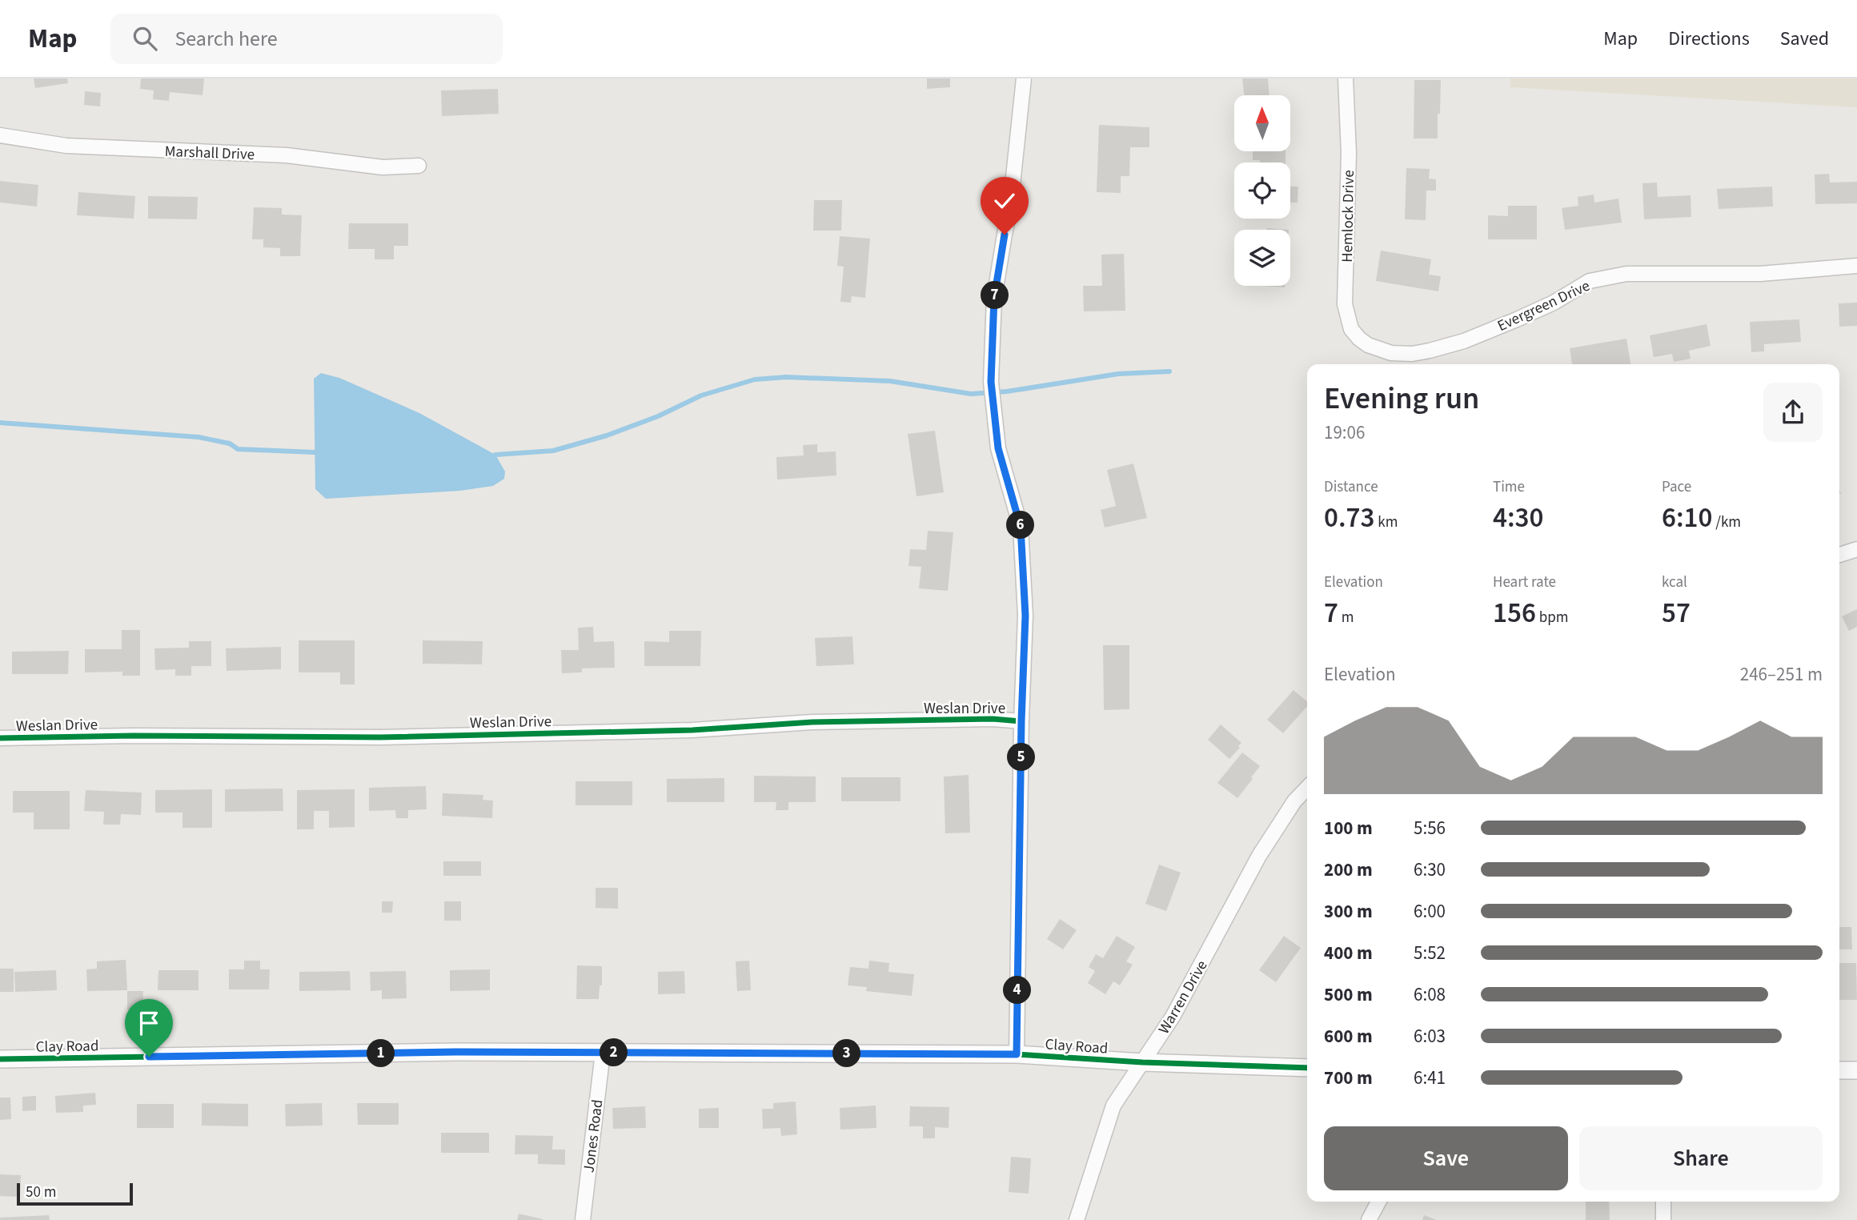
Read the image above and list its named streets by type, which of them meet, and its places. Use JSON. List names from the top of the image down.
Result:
{
  "streets": {
    "street": [
      "Marshall Drive",
      "Hemlock Drive",
      "Evergreen Drive",
      "Weslan Drive",
      "Warren Drive",
      "Clay Road",
      "Jones Road"
    ]
  },
  "crossings": [
    ["Hemlock Drive", "Evergreen Drive"],
    ["Warren Drive", "Clay Road"],
    ["Clay Road", "Jones Road"]
  ],
  "scale_bar": "50 m",
  "north": "top",
  "page": {
    "header": "Map",
    "search": "Search here",
    "nav": ["Map", "Directions", "Saved"],
    "pins": [
      "7",
      "6",
      "5",
      "4",
      "2",
      "1",
      "3"
    ],
    "heading": ["Evening run", "19:06"],
    "stats": [
      ["Distance", "0.73 km"],
      ["Time", "4:30"],
      ["Pace", "6:10 /km"],
      ["Elevation", "7 m"],
      ["Heart rate", "156 bpm"],
      ["kcal", "57"]
    ],
    "chart": ["Elevation", "246–251 m"],
    "list": [
      {
        "name": "100 m",
        "note": "5:56"
      },
      {
        "name": "200 m",
        "note": "6:30"
      },
      {
        "name": "300 m",
        "note": "6:00"
      },
      {
        "name": "400 m",
        "note": "5:52"
      },
      {
        "name": "500 m",
        "note": "6:08"
      },
      {
        "name": "600 m",
        "note": "6:03"
      },
      {
        "name": "700 m",
        "note": "6:41"
      }
    ],
    "buttons": ["Save", "Share"],
    "scale": "50 m"
  }
}
